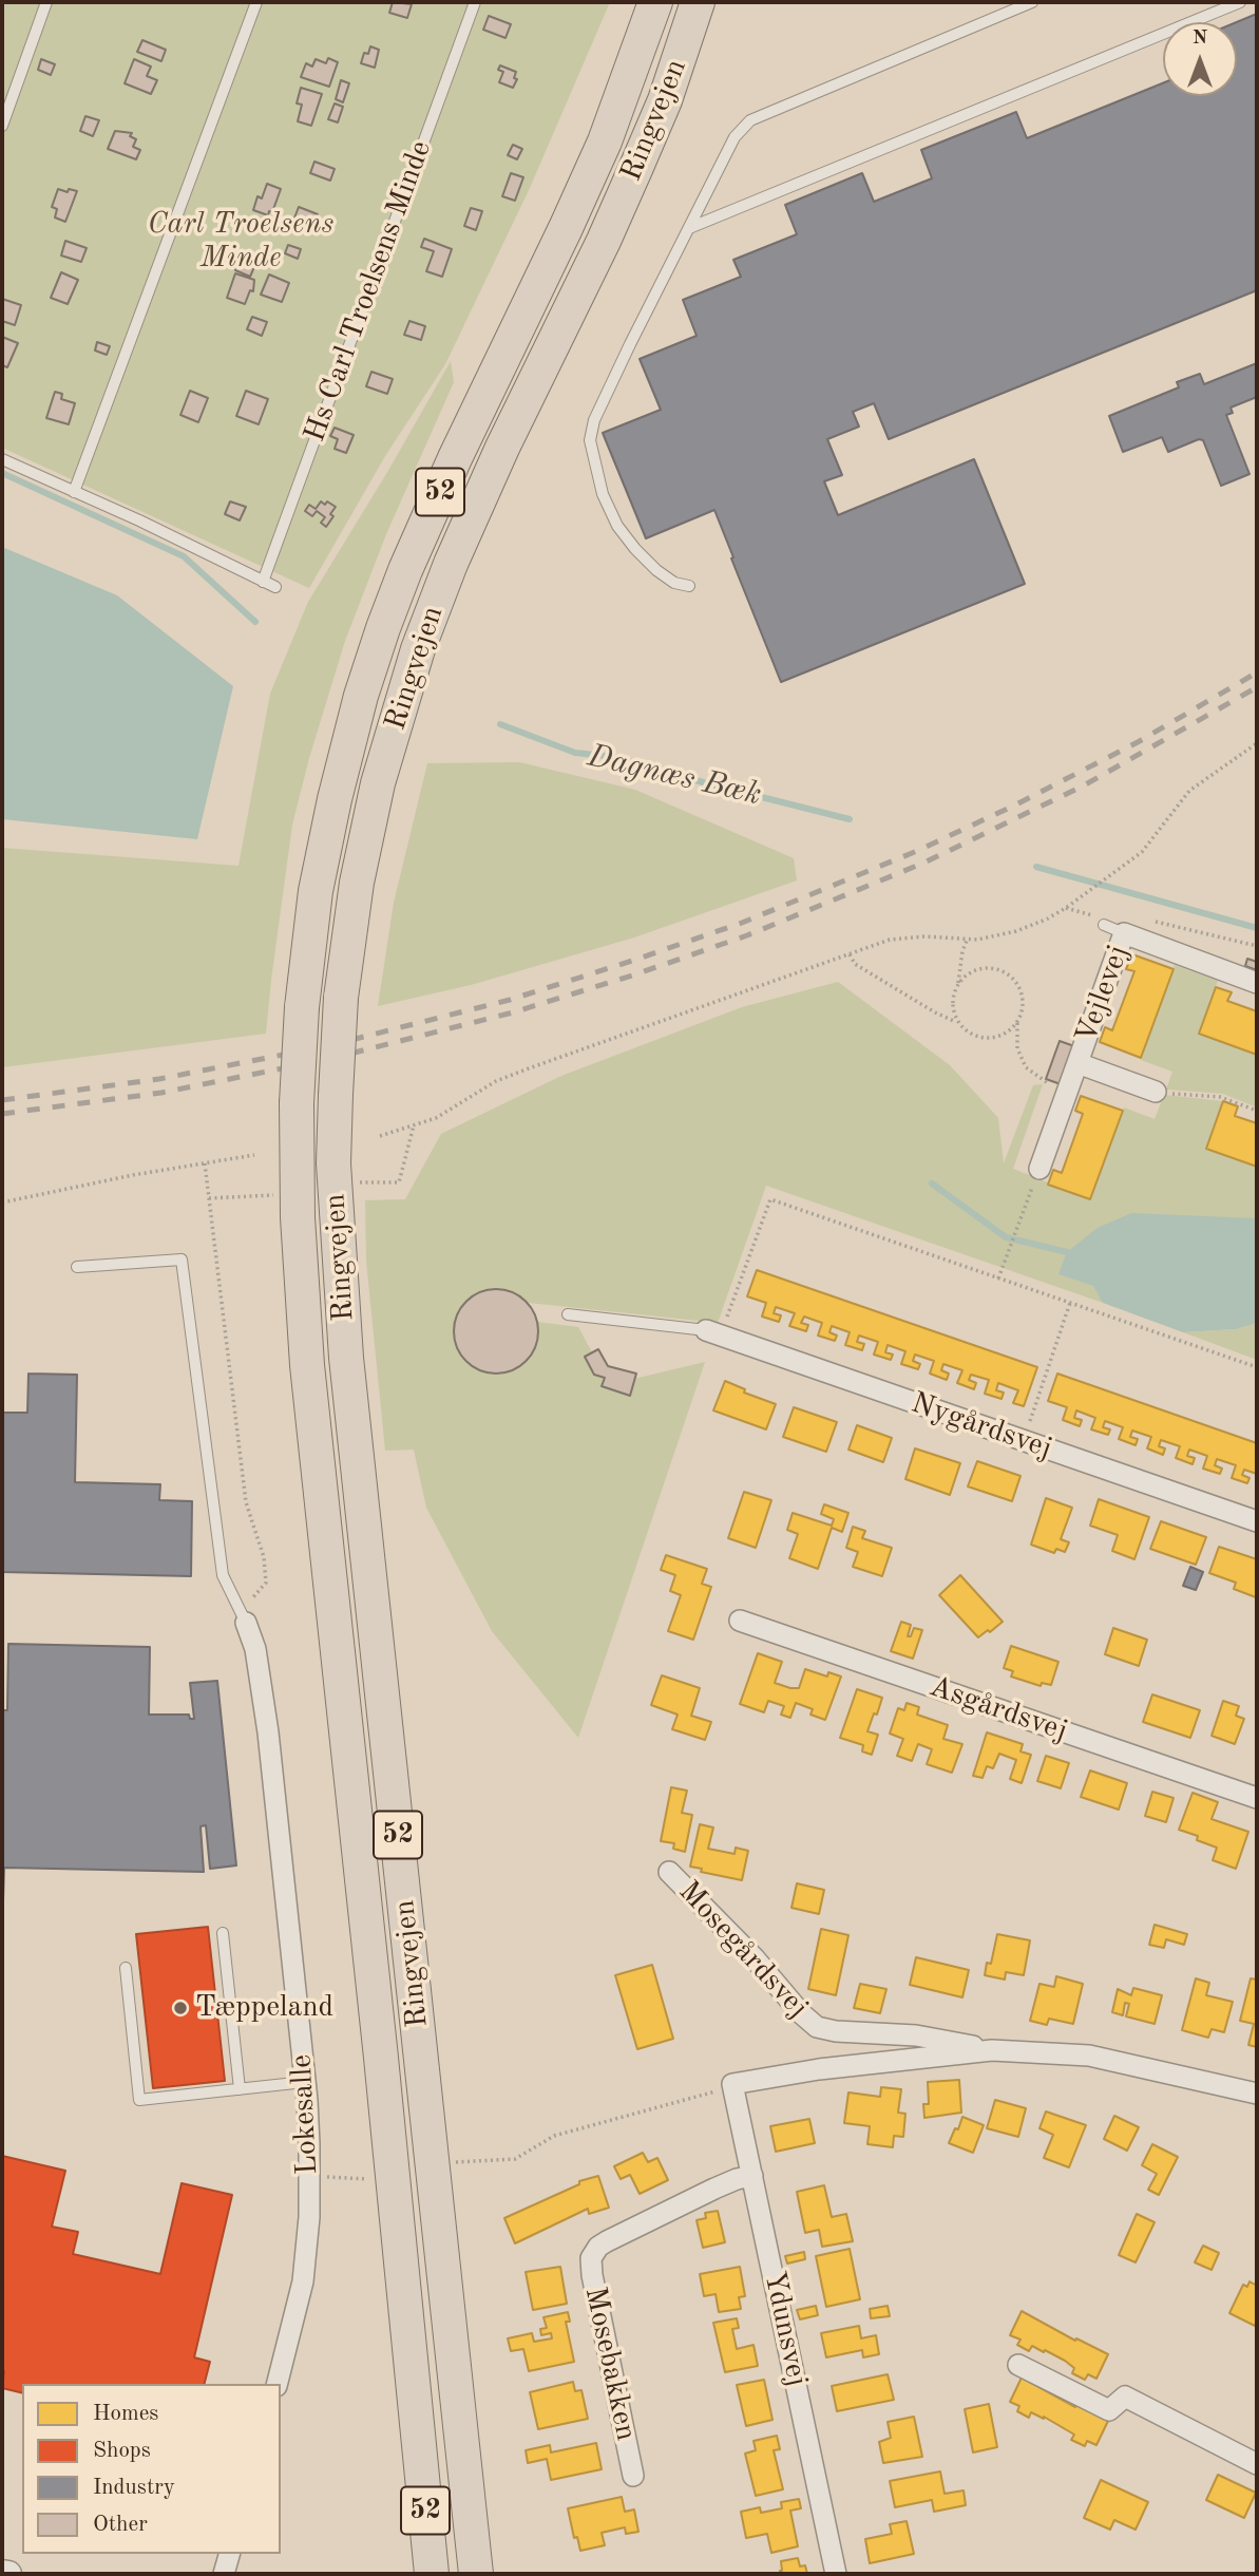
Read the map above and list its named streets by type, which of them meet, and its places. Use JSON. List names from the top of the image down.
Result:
{
  "streets": {
    "main road": ["Ringvejen", "52"],
    "street": [
      "Vejlevej",
      "Nygårdsvej",
      "Asgårdsvej",
      "Mosegårdsvej",
      "Lokesalle",
      "Ydunsvej",
      "Mosebakken"
    ],
    "lane": ["Hs Carl Troelsens Minde"]
  },
  "crossings": [
    ["Mosegårdsvej", "Ydunsvej"],
    ["Ydunsvej", "Mosebakken"]
  ],
  "water": ["Dagnæs Bæk"],
  "parks": ["Carl Troelsens Minde"],
  "places": ["Tæppeland"],
  "legend": [
    "Homes",
    "Shops",
    "Industry",
    "Other"
  ],
  "north": "top"
}
